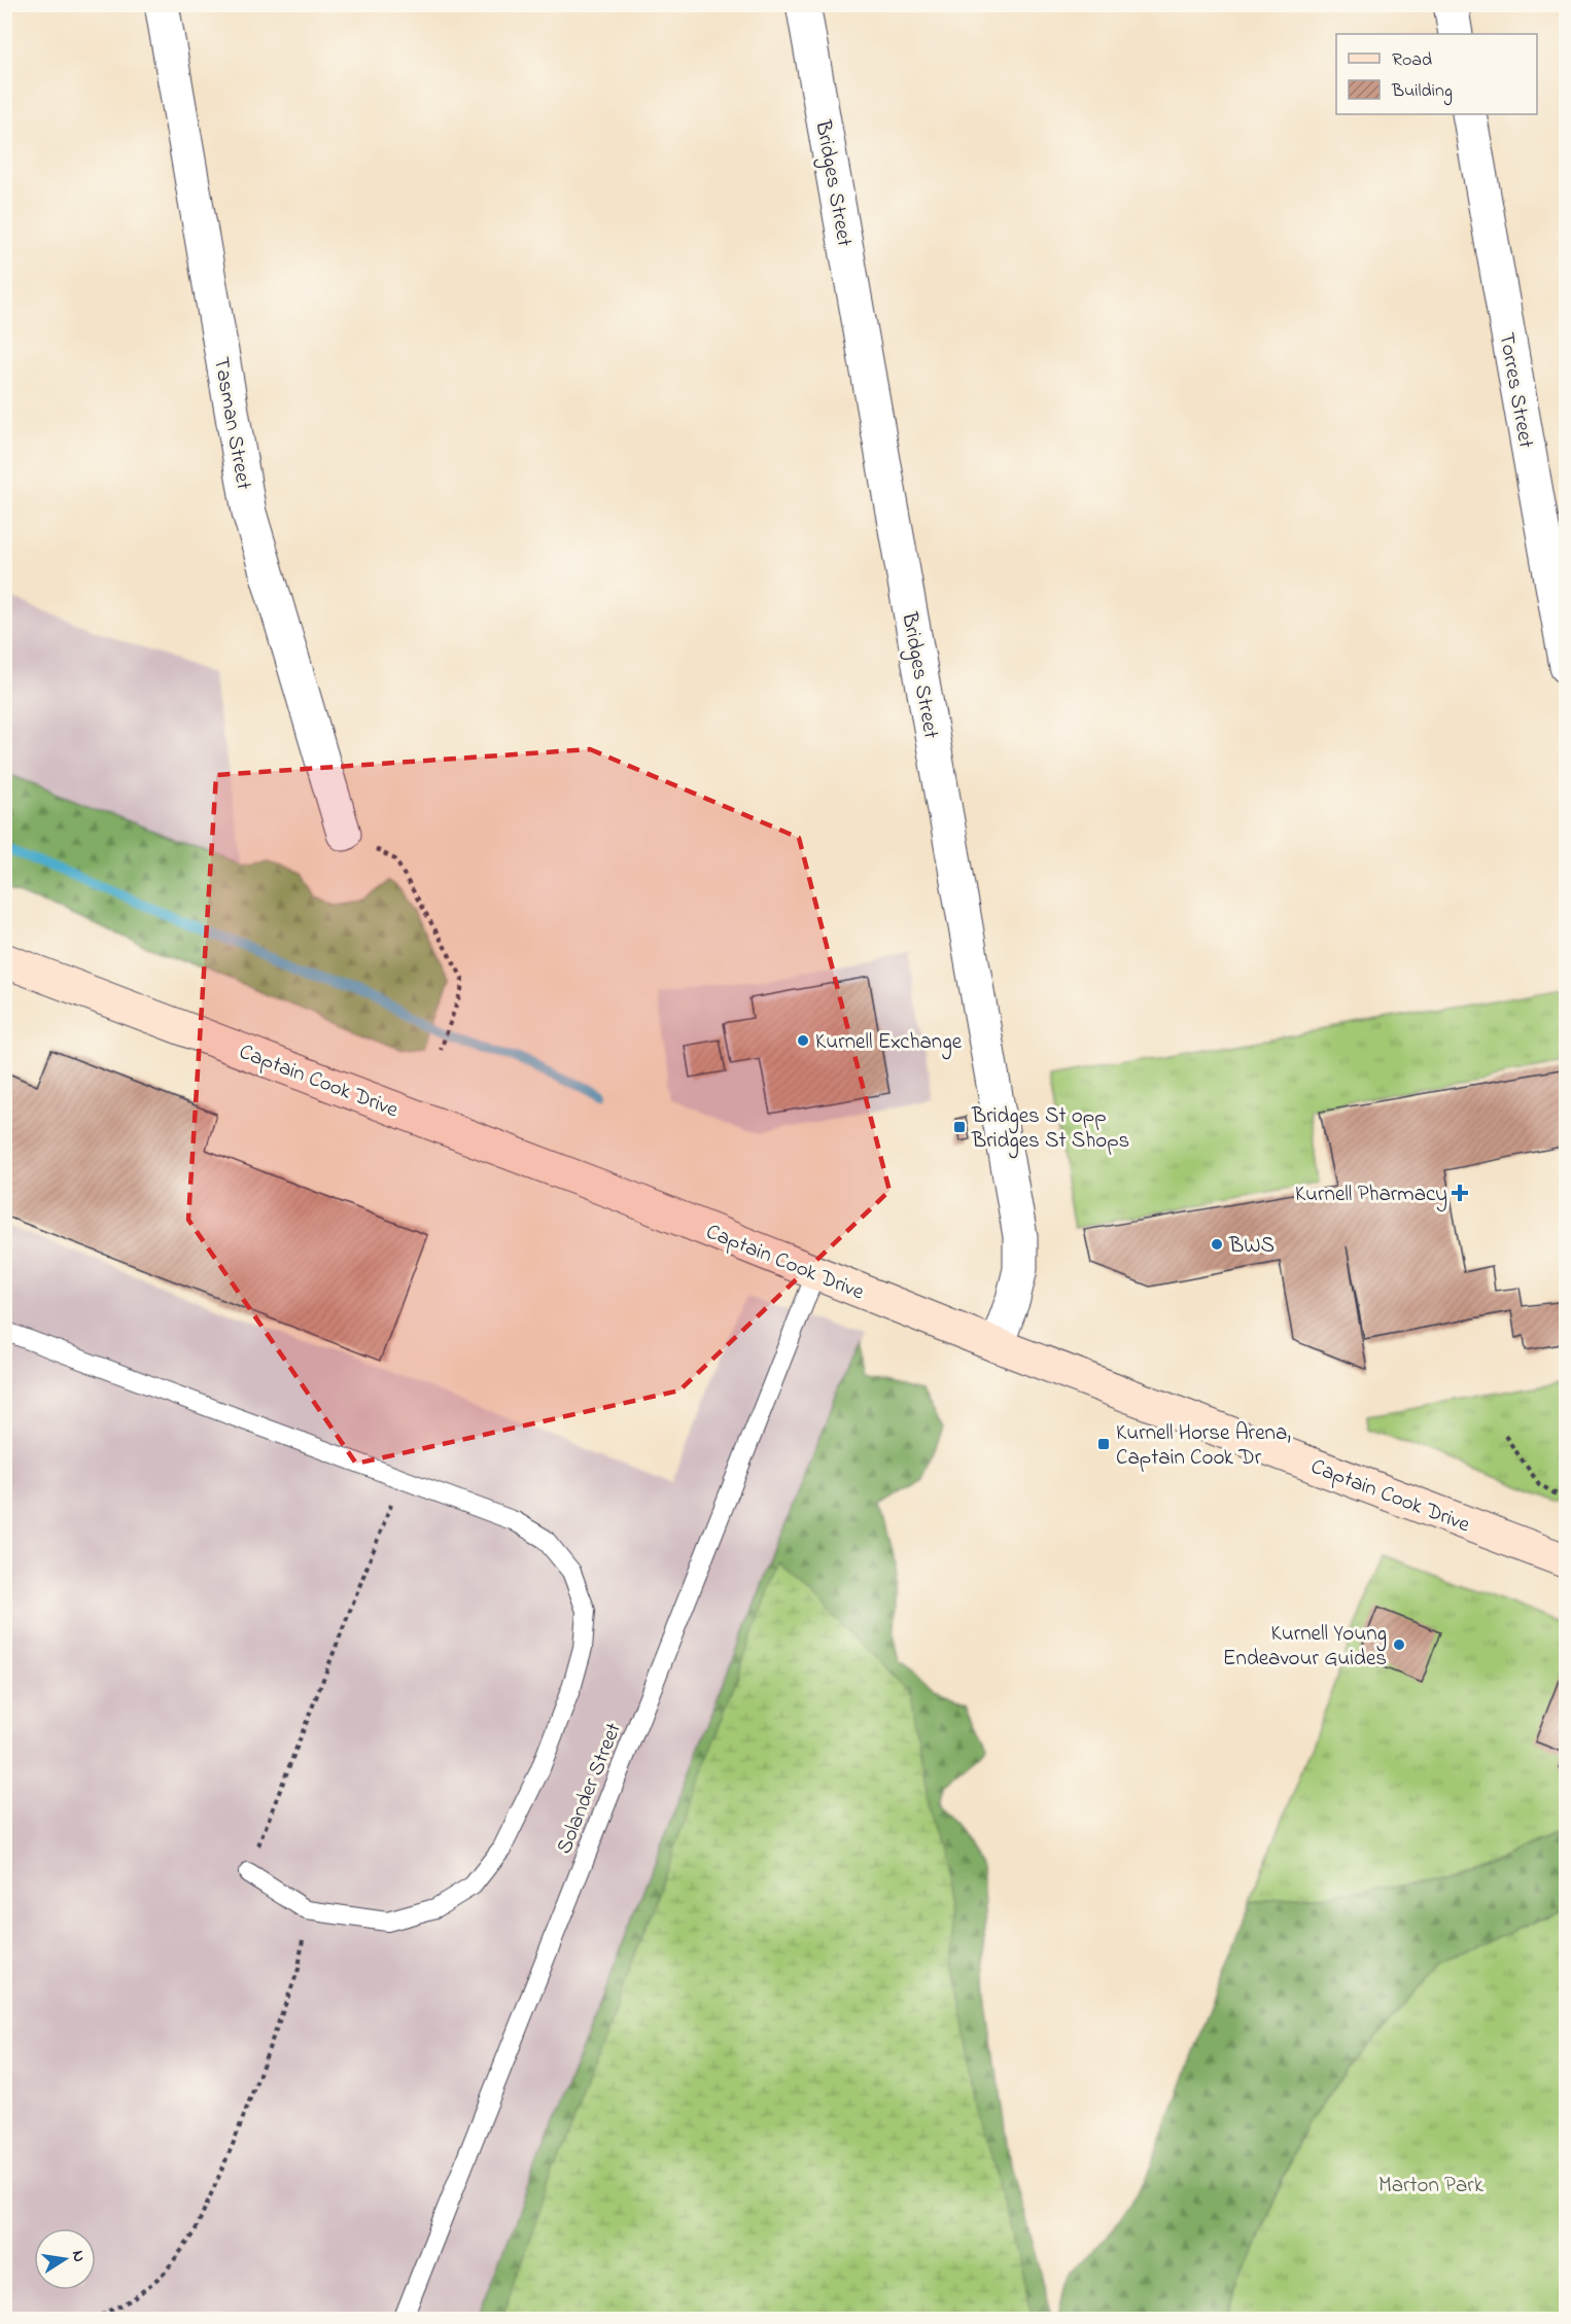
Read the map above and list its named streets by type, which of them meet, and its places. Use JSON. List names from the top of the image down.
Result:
{
  "streets": {
    "main road": ["Captain Cook Drive"],
    "street": ["Bridges Street", "Torres Street", "Tasman Street"],
    "lane": ["Solander Street"]
  },
  "crossings": [
    ["Bridges Street", "Captain Cook Drive"],
    ["Captain Cook Drive", "Solander Street"]
  ],
  "parks": ["Marton Park"],
  "places": {
    "other": ["Kurnell Exchange", "BWS", "Kurnell Young Endeavour Guides"],
    "transit": ["Bridges St opp Bridges St Shops", "Kurnell Horse Arena, Captain Cook Dr"],
    "health": ["Kurnell Pharmacy"]
  },
  "legend": ["Road", "Building"],
  "north": "right"
}
